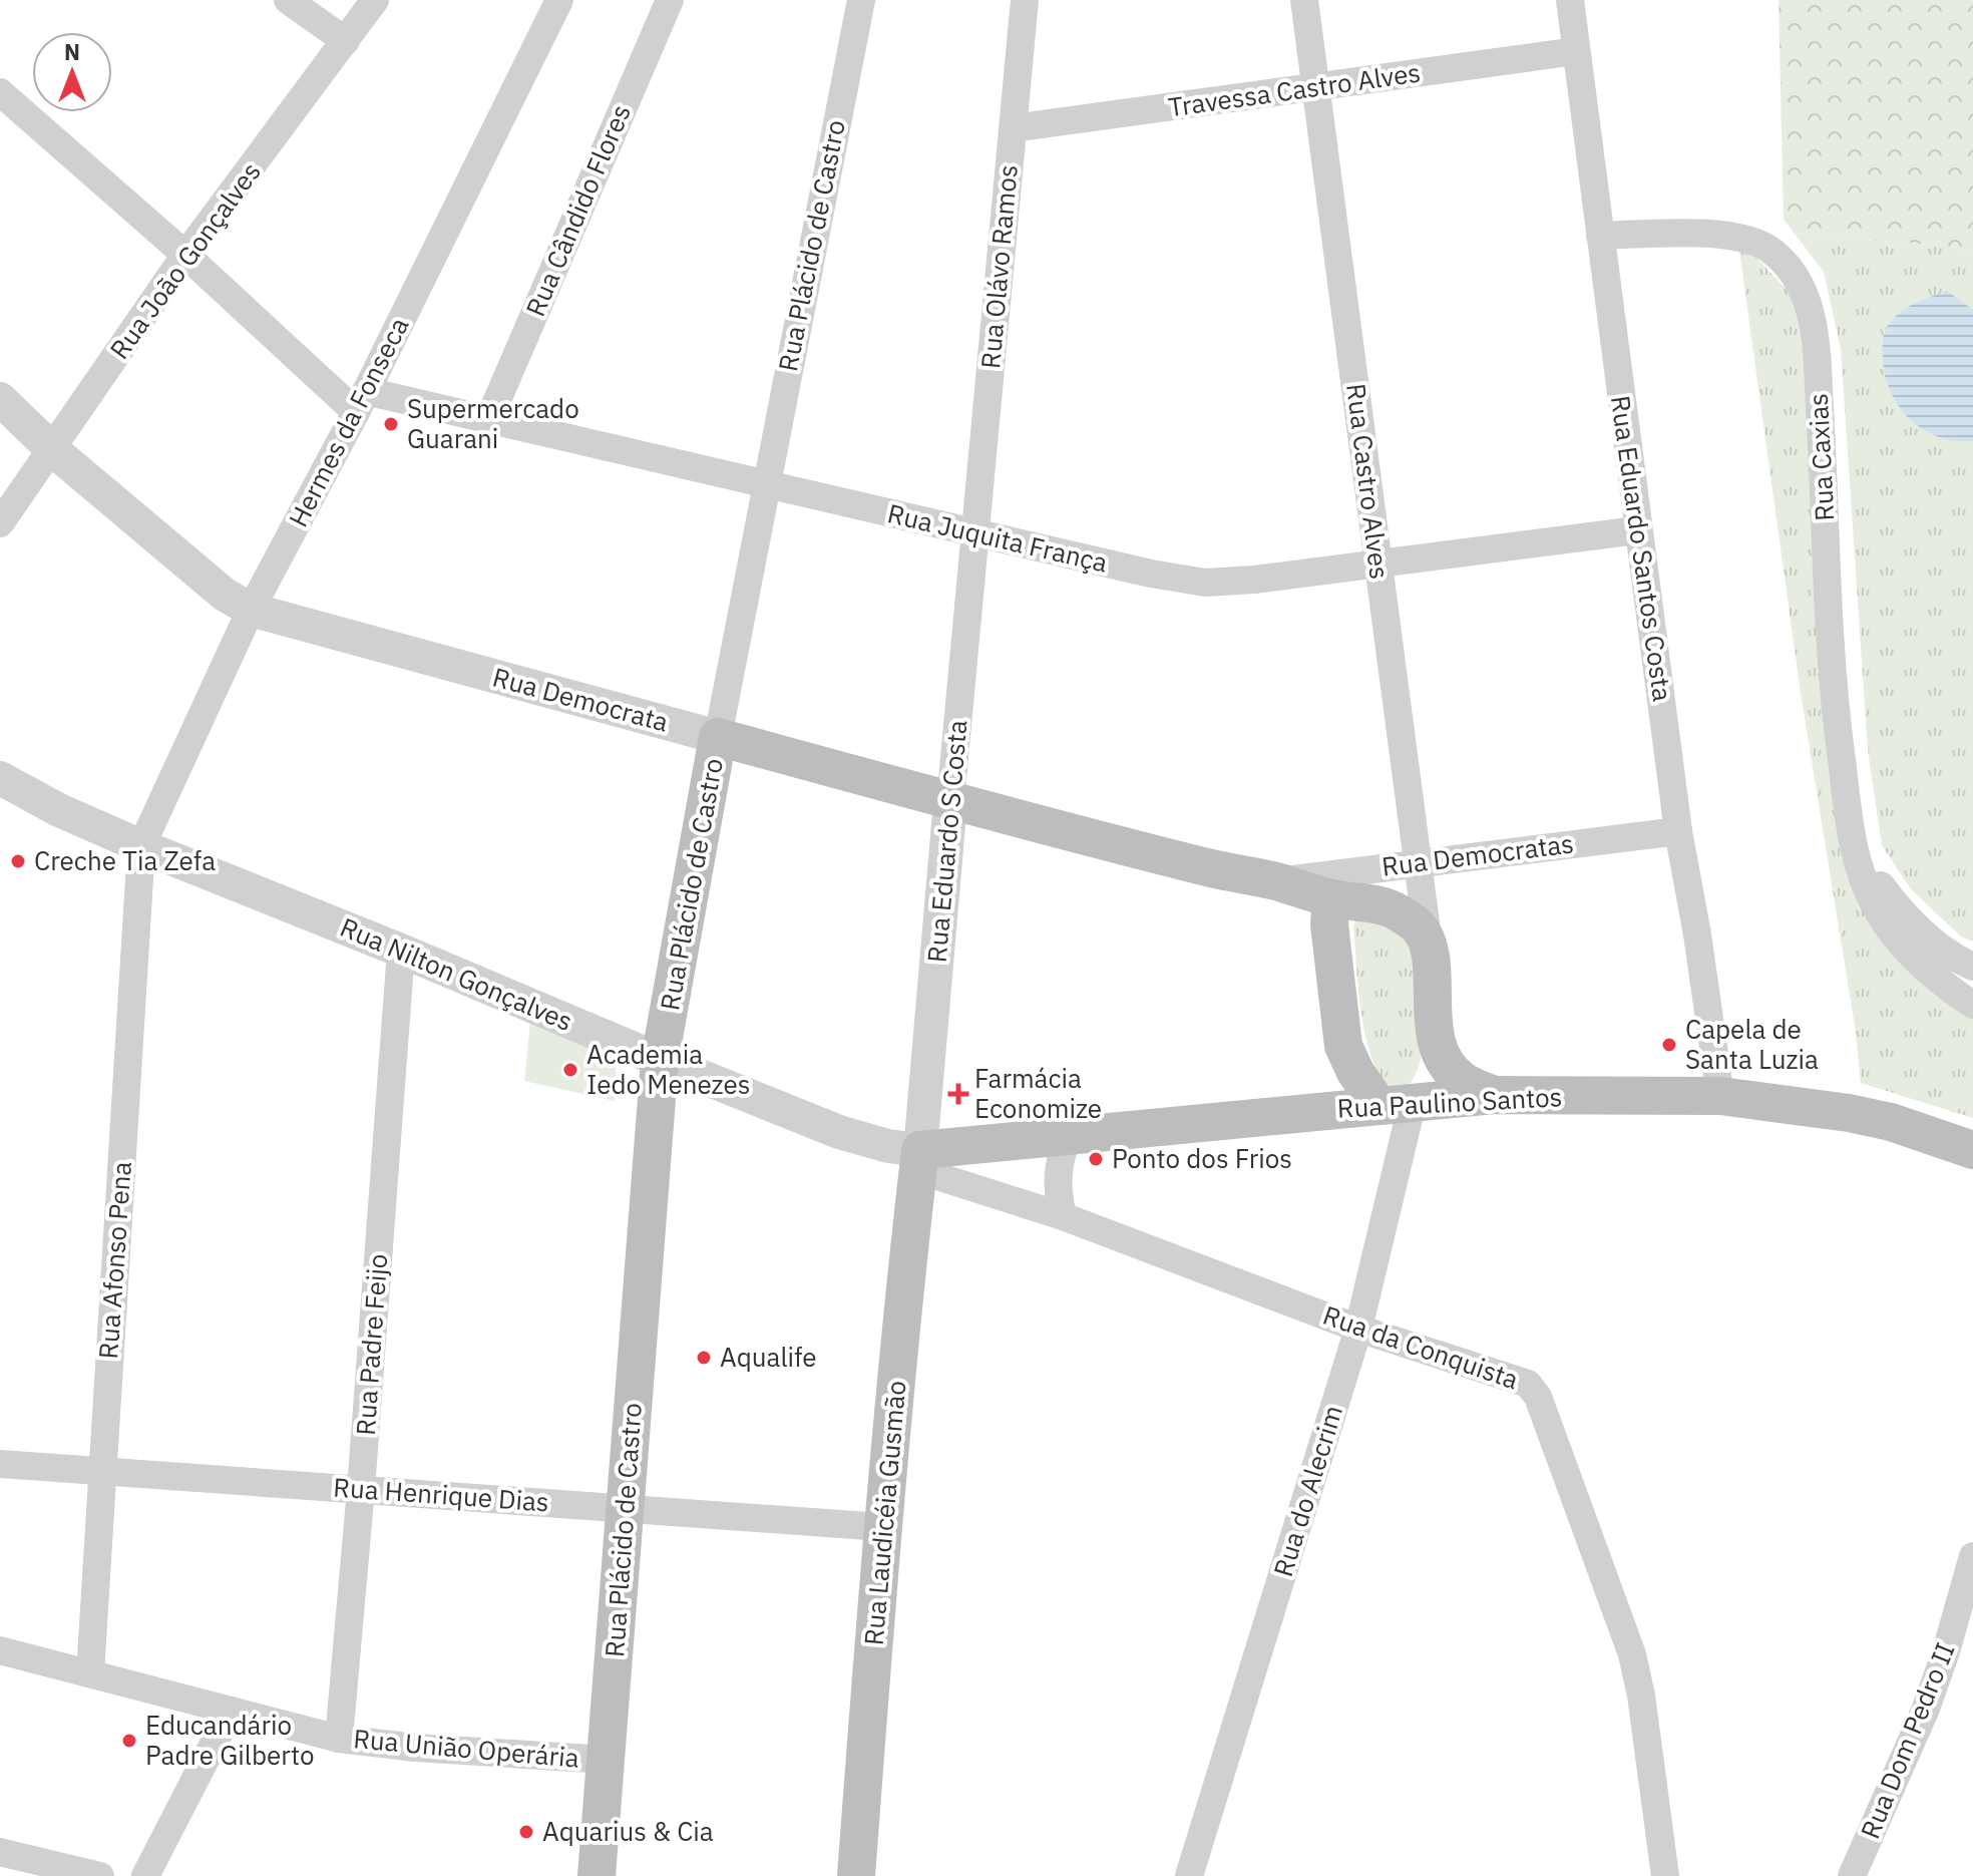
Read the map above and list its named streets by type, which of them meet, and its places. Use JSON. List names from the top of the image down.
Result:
{
  "streets": {
    "main road": [
      "Rua Plácido de Castro",
      "Rua Democrata",
      "Rua Paulino Santos",
      "Rua Laudicéia Gusmão"
    ],
    "street": [
      "Travessa Castro Alves",
      "Rua Cândido Flores",
      "Rua João Gonçalves",
      "Rua Olávo Ramos",
      "Hermes da Fonseca",
      "Rua Caxias",
      "Rua Castro Alves",
      "Rua Juquita França",
      "Rua Eduardo Santos Costa",
      "Rua Eduardo S Costa",
      "Rua Democratas",
      "Rua Nilton Gonçalves",
      "Rua Afonso Pena",
      "Rua Padre Feijo",
      "Rua da Conquista",
      "Rua do Alecrim",
      "Rua Henrique Dias",
      "Rua Dom Pedro II",
      "Rua União Operária"
    ]
  },
  "crossings": [
    ["Travessa Castro Alves", "Rua Olávo Ramos"],
    ["Travessa Castro Alves", "Rua Castro Alves"],
    ["Travessa Castro Alves", "Rua Eduardo Santos Costa"],
    ["Rua Cândido Flores", "Rua Juquita França"],
    ["Rua Plácido de Castro", "Rua Juquita França"],
    ["Rua Plácido de Castro", "Rua Democrata"],
    ["Rua Plácido de Castro", "Rua Nilton Gonçalves"],
    ["Rua Plácido de Castro", "Rua Henrique Dias"],
    ["Rua Plácido de Castro", "Rua União Operária"],
    ["Rua João Gonçalves", "Rua Juquita França"],
    ["Rua João Gonçalves", "Rua Democrata"],
    ["Rua Olávo Ramos", "Rua Juquita França"],
    ["Rua Olávo Ramos", "Rua Eduardo S Costa"],
    ["Hermes da Fonseca", "Rua Juquita França"],
    ["Hermes da Fonseca", "Rua Democrata"],
    ["Hermes da Fonseca", "Rua Nilton Gonçalves"],
    ["Hermes da Fonseca", "Rua Afonso Pena"],
    ["Rua Caxias", "Rua Eduardo Santos Costa"],
    ["Rua Castro Alves", "Rua Juquita França"],
    ["Rua Castro Alves", "Rua Democrata"],
    ["Rua Castro Alves", "Rua Democratas"],
    ["Rua Juquita França", "Rua Eduardo Santos Costa"],
    ["Rua Juquita França", "Rua Eduardo S Costa"],
    ["Rua Eduardo Santos Costa", "Rua Democratas"],
    ["Rua Eduardo Santos Costa", "Rua Paulino Santos"],
    ["Rua Democrata", "Rua Eduardo S Costa"],
    ["Rua Democrata", "Rua Democratas"],
    ["Rua Eduardo S Costa", "Rua Nilton Gonçalves"],
    ["Rua Eduardo S Costa", "Rua Paulino Santos"],
    ["Rua Eduardo S Costa", "Rua da Conquista"],
    ["Rua Eduardo S Costa", "Rua Laudicéia Gusmão"],
    ["Rua Nilton Gonçalves", "Rua Paulino Santos"],
    ["Rua Nilton Gonçalves", "Rua Afonso Pena"],
    ["Rua Nilton Gonçalves", "Rua Padre Feijo"],
    ["Rua Nilton Gonçalves", "Rua da Conquista"],
    ["Rua Nilton Gonçalves", "Rua Laudicéia Gusmão"],
    ["Rua Paulino Santos", "Rua da Conquista"],
    ["Rua Paulino Santos", "Rua do Alecrim"],
    ["Rua Paulino Santos", "Rua Laudicéia Gusmão"],
    ["Rua Afonso Pena", "Rua Henrique Dias"],
    ["Rua Afonso Pena", "Rua União Operária"],
    ["Rua Padre Feijo", "Rua Henrique Dias"],
    ["Rua Padre Feijo", "Rua União Operária"],
    ["Rua da Conquista", "Rua do Alecrim"],
    ["Rua da Conquista", "Rua Laudicéia Gusmão"],
    ["Rua Henrique Dias", "Rua Laudicéia Gusmão"]
  ],
  "places": {
    "other": [
      "Supermercado Guarani",
      "Creche Tia Zefa",
      "Capela de Santa Luzia",
      "Academia Iedo Menezes",
      "Ponto dos Frios",
      "Aqualife",
      "Educandário Padre Gilberto",
      "Aquarius & Cia"
    ],
    "health": ["Farmácia Economize"]
  },
  "north": "top"
}
